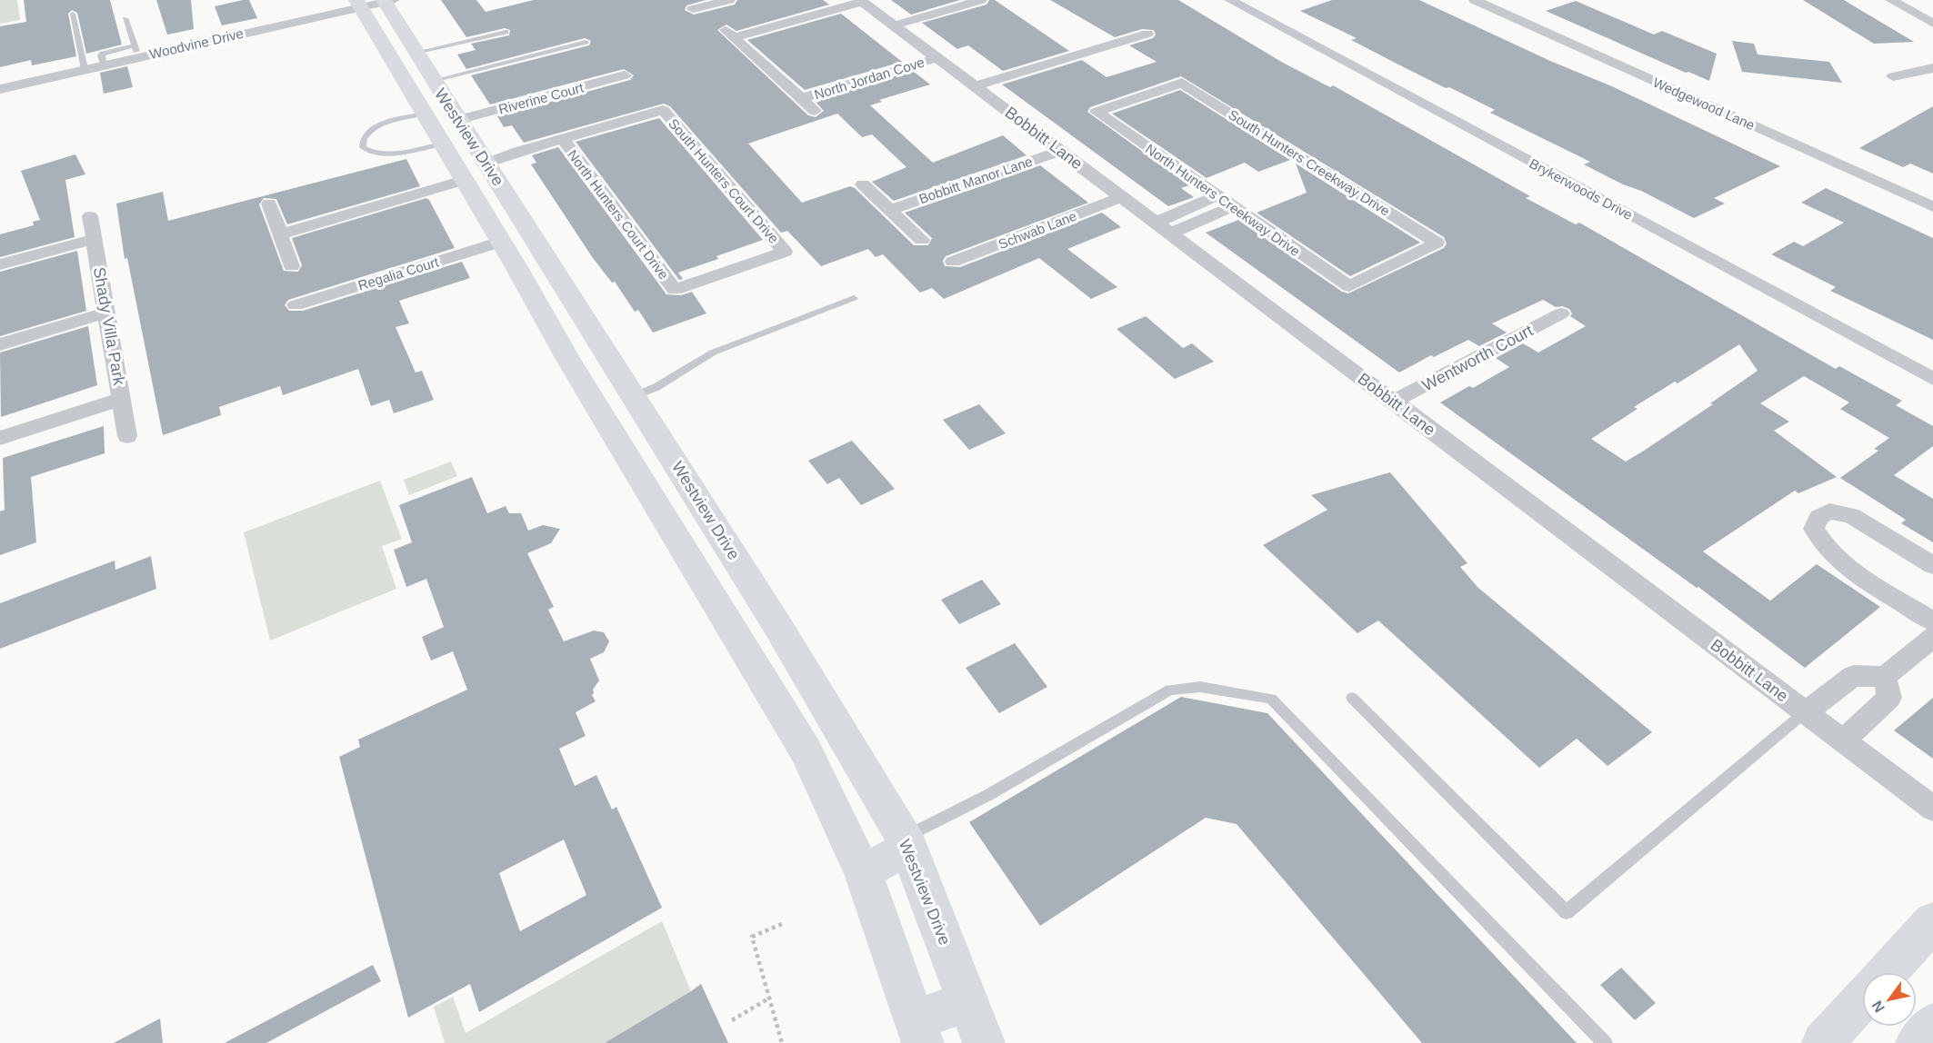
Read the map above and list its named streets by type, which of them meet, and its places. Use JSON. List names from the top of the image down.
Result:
{
  "streets": {
    "main road": ["Westview Drive"],
    "street": [
      "Woodvine Drive",
      "North Jordan Cove",
      "Riverine Court",
      "Wedgewood Lane",
      "Bobbitt Lane",
      "South Hunters Creekway Drive",
      "Bobbitt Manor Lane",
      "South Hunters Court Drive",
      "Brykerwoods Drive",
      "North Hunters Creekway Drive",
      "North Hunters Court Drive",
      "Schwab Lane",
      "Regalia Court",
      "Shady Villa Park",
      "Wentworth Court"
    ]
  },
  "crossings": [
    ["Woodvine Drive", "Westview Drive"],
    ["North Jordan Cove", "Bobbitt Lane"],
    ["Riverine Court", "Westview Drive"],
    ["Westview Drive", "Regalia Court"],
    ["Bobbitt Lane", "Bobbitt Manor Lane"],
    ["Bobbitt Lane", "Schwab Lane"],
    ["Bobbitt Lane", "Wentworth Court"],
    ["South Hunters Creekway Drive", "North Hunters Creekway Drive"],
    ["South Hunters Court Drive", "North Hunters Court Drive"]
  ],
  "north": "bottom left"
}
